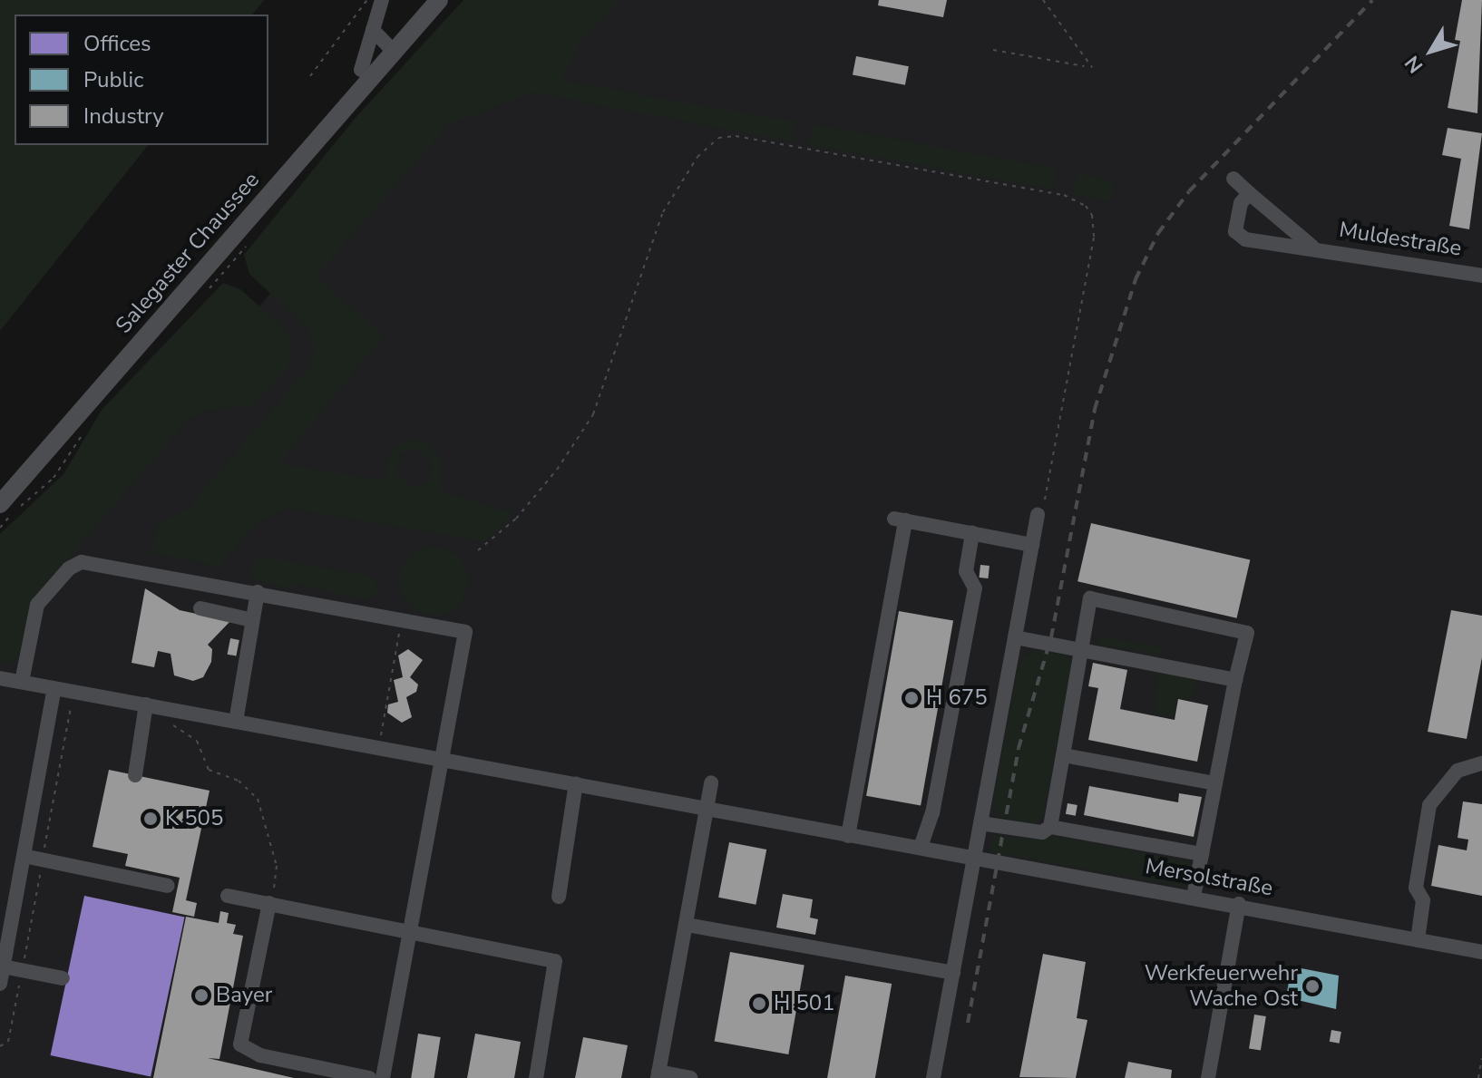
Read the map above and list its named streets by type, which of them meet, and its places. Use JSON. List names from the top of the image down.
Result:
{
  "streets": {
    "main road": ["Salegaster Chaussee"],
    "street": ["Muldestraße", "Mersolstraße"]
  },
  "places": [
    "H 675",
    "K 505",
    "Werkfeuerwehr Wache Ost",
    "Bayer",
    "H 501"
  ],
  "legend": ["Offices", "Public", "Industry"],
  "north": "bottom left"
}
